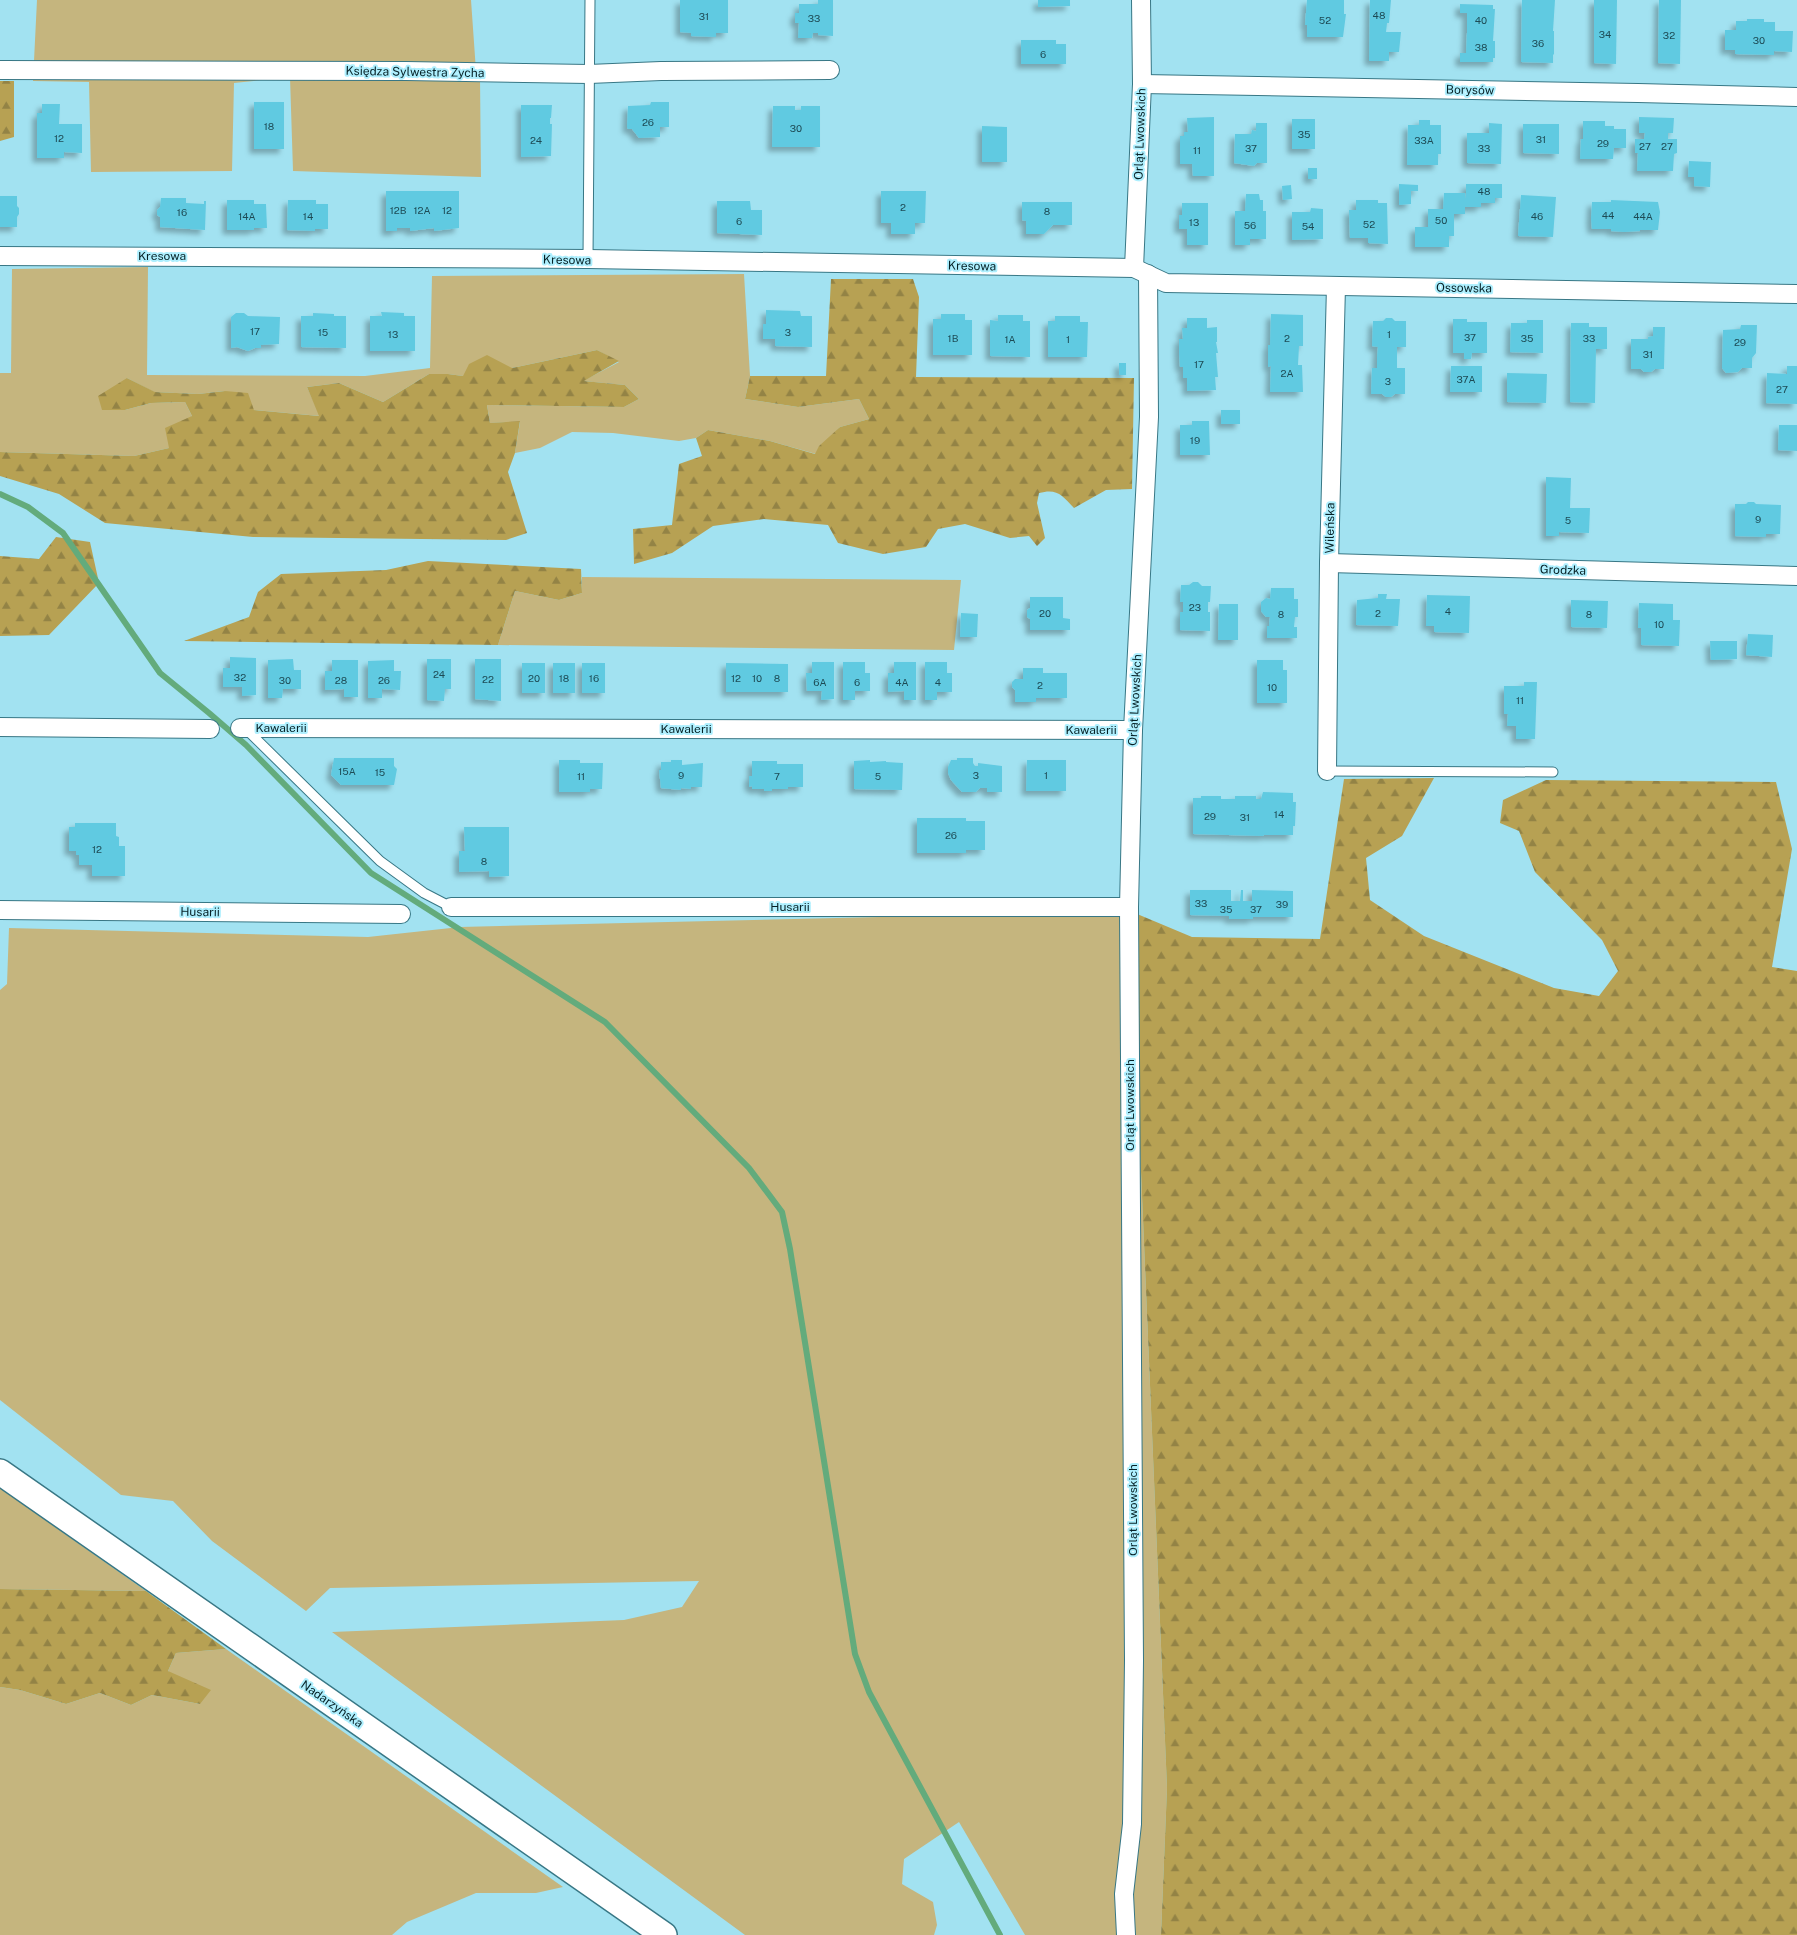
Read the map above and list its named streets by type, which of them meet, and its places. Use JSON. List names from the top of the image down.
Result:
{
  "streets": {
    "main road": ["Nadarzyńska"],
    "street": [
      "Księdza Sylwestra Zycha",
      "Borysów",
      "Orląt Lwowskich",
      "Kresowa",
      "Ossowska",
      "Wileńska",
      "Grodzka",
      "Kawalerii",
      "Husarii"
    ]
  },
  "crossings": [
    ["Borysów", "Orląt Lwowskich"],
    ["Orląt Lwowskich", "Kresowa"],
    ["Orląt Lwowskich", "Ossowska"],
    ["Orląt Lwowskich", "Kawalerii"],
    ["Orląt Lwowskich", "Husarii"],
    ["Kresowa", "Ossowska"],
    ["Ossowska", "Wileńska"],
    ["Wileńska", "Grodzka"]
  ],
  "house_numbers": [
    "48",
    "31",
    "33",
    "52",
    "40",
    "34",
    "32",
    "30",
    "36",
    "38",
    "6",
    "26",
    "18",
    "30",
    "35",
    "12",
    "31",
    "24",
    "33A",
    "29",
    "27",
    "27",
    "37",
    "33",
    "11",
    "48",
    "2",
    "12B",
    "12A",
    "12",
    "8",
    "16",
    "44",
    "14A",
    "14",
    "46",
    "44A",
    "50",
    "6",
    "13",
    "52",
    "56",
    "54",
    "17",
    "15",
    "3",
    "13",
    "1",
    "37",
    "1B",
    "2",
    "35",
    "33",
    "1A",
    "1",
    "29",
    "31",
    "17",
    "2A",
    "37A",
    "3",
    "27",
    "19",
    "9",
    "5",
    "23",
    "4",
    "20",
    "2",
    "8",
    "8",
    "10",
    "24",
    "32",
    "20",
    "18",
    "16",
    "12",
    "10",
    "8",
    "22",
    "30",
    "28",
    "26",
    "6A",
    "6",
    "4A",
    "4",
    "2",
    "10",
    "11",
    "15A",
    "15",
    "9",
    "3",
    "1",
    "11",
    "7",
    "5",
    "14",
    "29",
    "31",
    "26",
    "12",
    "8",
    "33",
    "39",
    "35",
    "37"
  ]
}
